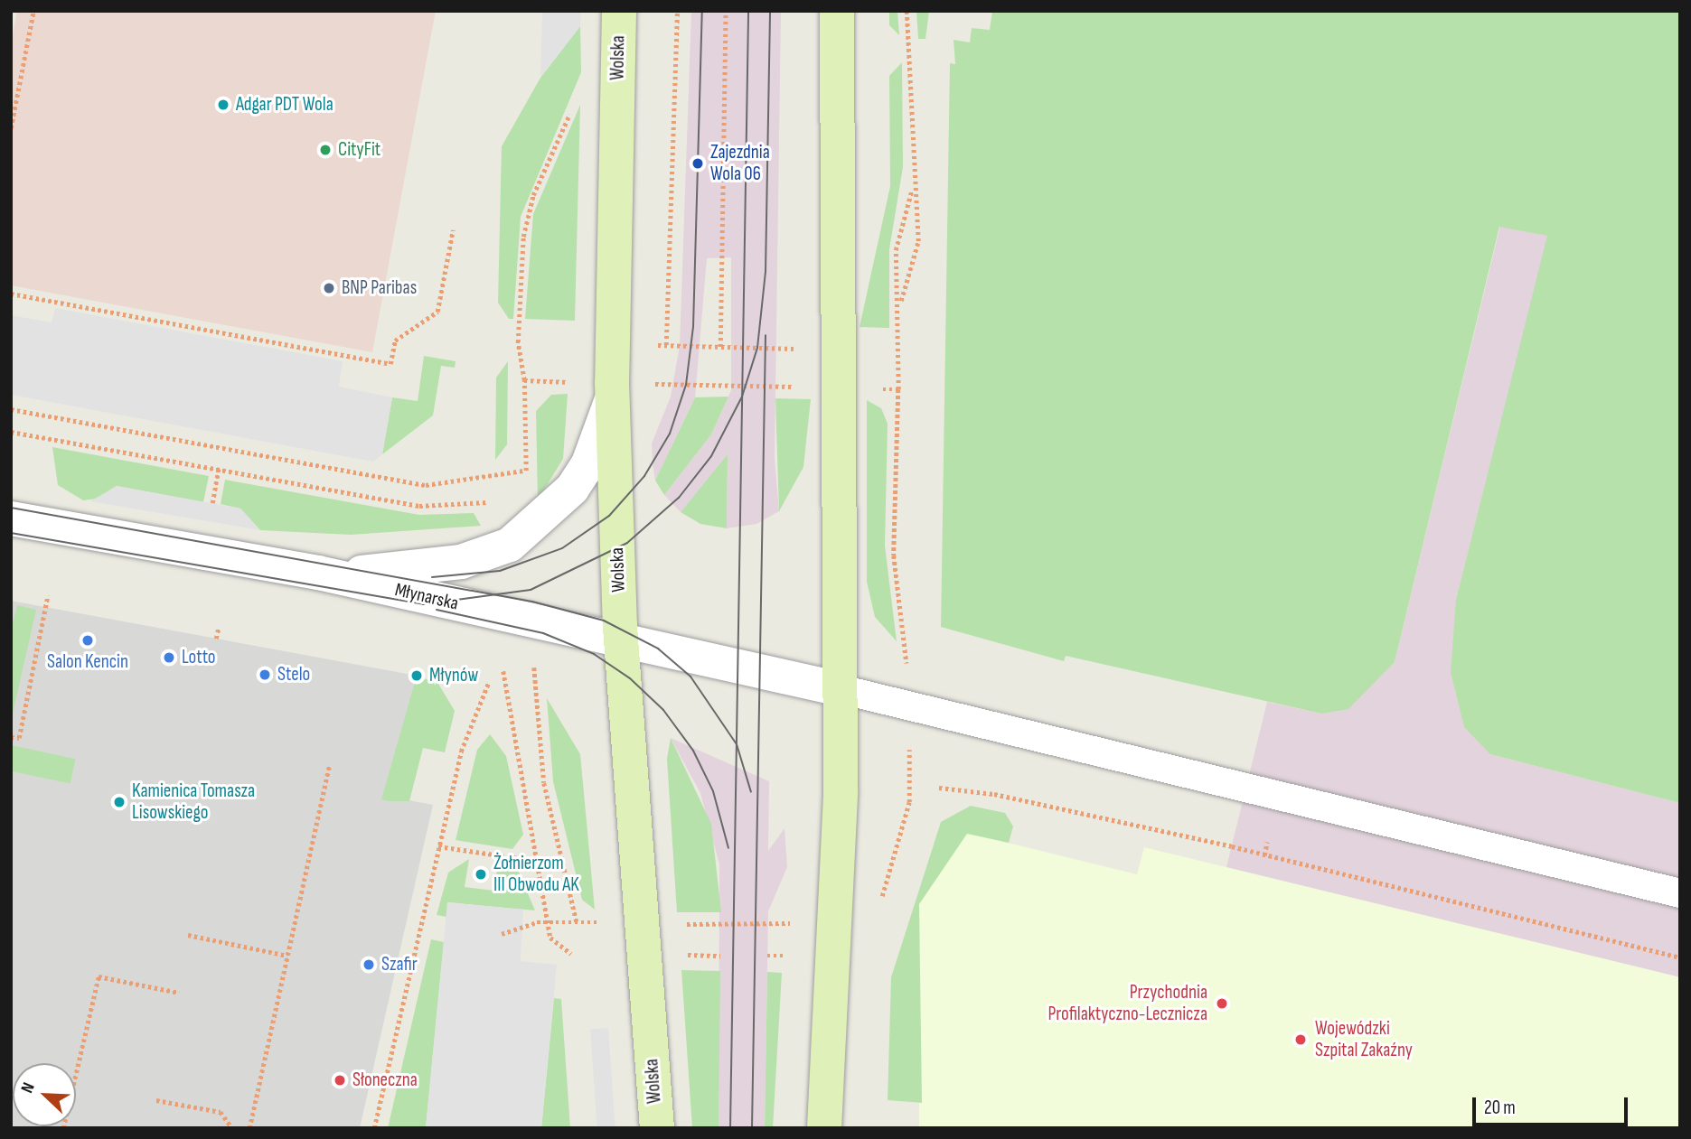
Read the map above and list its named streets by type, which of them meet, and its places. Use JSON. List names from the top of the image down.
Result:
{
  "streets": {
    "main road": ["Wolska"],
    "street": ["Młynarska"]
  },
  "crossings": [
    ["Wolska", "Młynarska"]
  ],
  "places": [
    "Adgar PDT Wola",
    "CityFit",
    "Zajezdnia Wola 06",
    "BNP Paribas",
    "Salon Kencin",
    "Lotto",
    "Stelo",
    "Młynów",
    "Kamienica Tomasza Lisowskiego",
    "Żołnierzom III Obwodu AK",
    "Szafir",
    "Przychodnia Profilaktyczno-Lecznicza",
    "Wojewódzki Szpital Zakaźny",
    "Słoneczna"
  ],
  "scale_bar": "20 m",
  "north": "top left"
}
